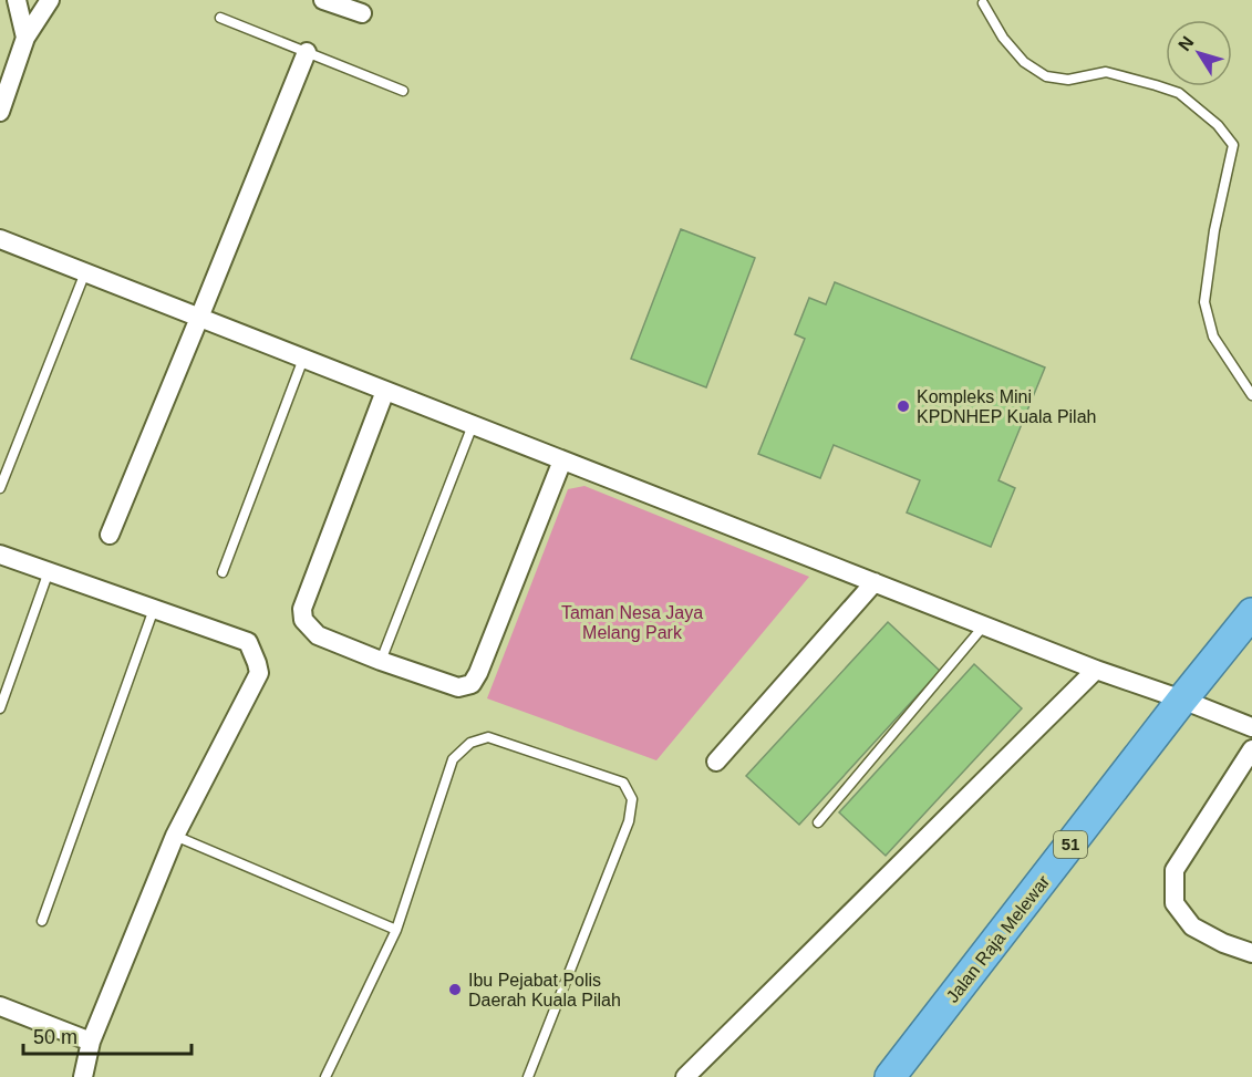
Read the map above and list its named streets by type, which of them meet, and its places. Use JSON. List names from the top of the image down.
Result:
{
  "streets": {
    "highway": ["51", "Jalan Raja Melewar"]
  },
  "parks": ["Taman Nesa Jaya Melang Park"],
  "places": ["Kompleks Mini KPDNHEP Kuala Pilah", "Ibu Pejabat Polis Daerah Kuala Pilah"],
  "scale_bar": "50 m",
  "north": "top left"
}
